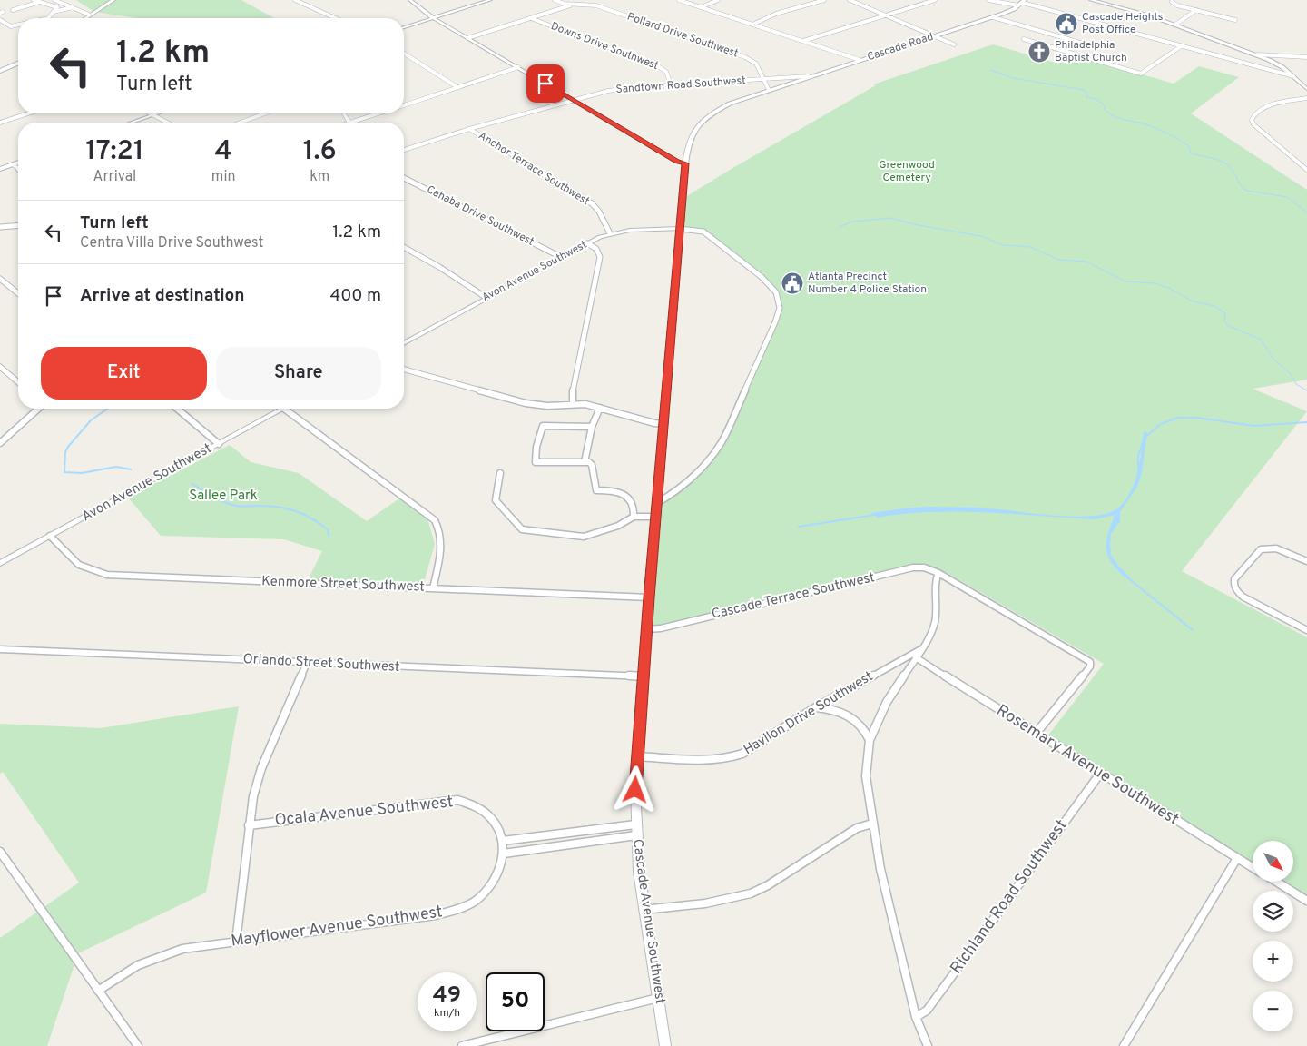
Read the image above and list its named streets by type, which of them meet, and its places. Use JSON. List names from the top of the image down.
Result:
{
  "streets": {
    "main road": ["Cascade Road", "Cascade Avenue Southwest"],
    "street": [
      "Pollard Drive Southwest",
      "Downs Drive Southwest",
      "Sandtown Road Southwest",
      "Anchor Terrace Southwest",
      "Cahaba Drive Southwest",
      "Avon Avenue Southwest",
      "Kenmore Street Southwest",
      "Cascade Terrace Southwest",
      "Orlando Street Southwest",
      "Havilon Drive Southwest",
      "Rosemary Avenue Southwest",
      "Ocala Avenue Southwest",
      "Richland Road Southwest",
      "Mayflower Avenue Southwest"
    ]
  },
  "crossings": [
    ["Pollard Drive Southwest", "Cascade Road"],
    ["Pollard Drive Southwest", "Sandtown Road Southwest"],
    ["Pollard Drive Southwest", "Cascade Avenue Southwest"],
    ["Downs Drive Southwest", "Sandtown Road Southwest"],
    ["Cascade Road", "Sandtown Road Southwest"],
    ["Cascade Road", "Cascade Avenue Southwest"],
    ["Sandtown Road Southwest", "Anchor Terrace Southwest"],
    ["Anchor Terrace Southwest", "Avon Avenue Southwest"],
    ["Cahaba Drive Southwest", "Avon Avenue Southwest"],
    ["Avon Avenue Southwest", "Kenmore Street Southwest"],
    ["Avon Avenue Southwest", "Cascade Avenue Southwest"],
    ["Kenmore Street Southwest", "Cascade Avenue Southwest"],
    ["Cascade Terrace Southwest", "Rosemary Avenue Southwest"],
    ["Cascade Terrace Southwest", "Cascade Avenue Southwest"],
    ["Orlando Street Southwest", "Cascade Avenue Southwest"],
    ["Havilon Drive Southwest", "Cascade Avenue Southwest"],
    ["Rosemary Avenue Southwest", "Richland Road Southwest"],
    ["Ocala Avenue Southwest", "Mayflower Avenue Southwest"]
  ],
  "parks": ["Greenwood Cemetery", "Sallee Park"],
  "places": {
    "public building": ["Cascade Heights Post Office", "Atlanta Precinct Number 4 Police Station"],
    "church": ["Philadelphia Baptist Church"]
  },
  "north": "bottom right",
  "page": {
    "turn": ["1.2 km", "Turn left"],
    "eta": [
      "17:21",
      "Arrival",
      "4",
      "min",
      "1.6",
      "km"
    ],
    "list": [
      {
        "name": "Turn left",
        "note": "Centra Villa Drive Southwest",
        "value": "1.2 km"
      },
      {
        "name": "Arrive at destination",
        "value": "400 m"
      }
    ],
    "buttons": ["Exit", "Share"],
    "map_buttons": ["+", "−"],
    "speed": "49 km/h",
    "limit": "50"
  }
}
